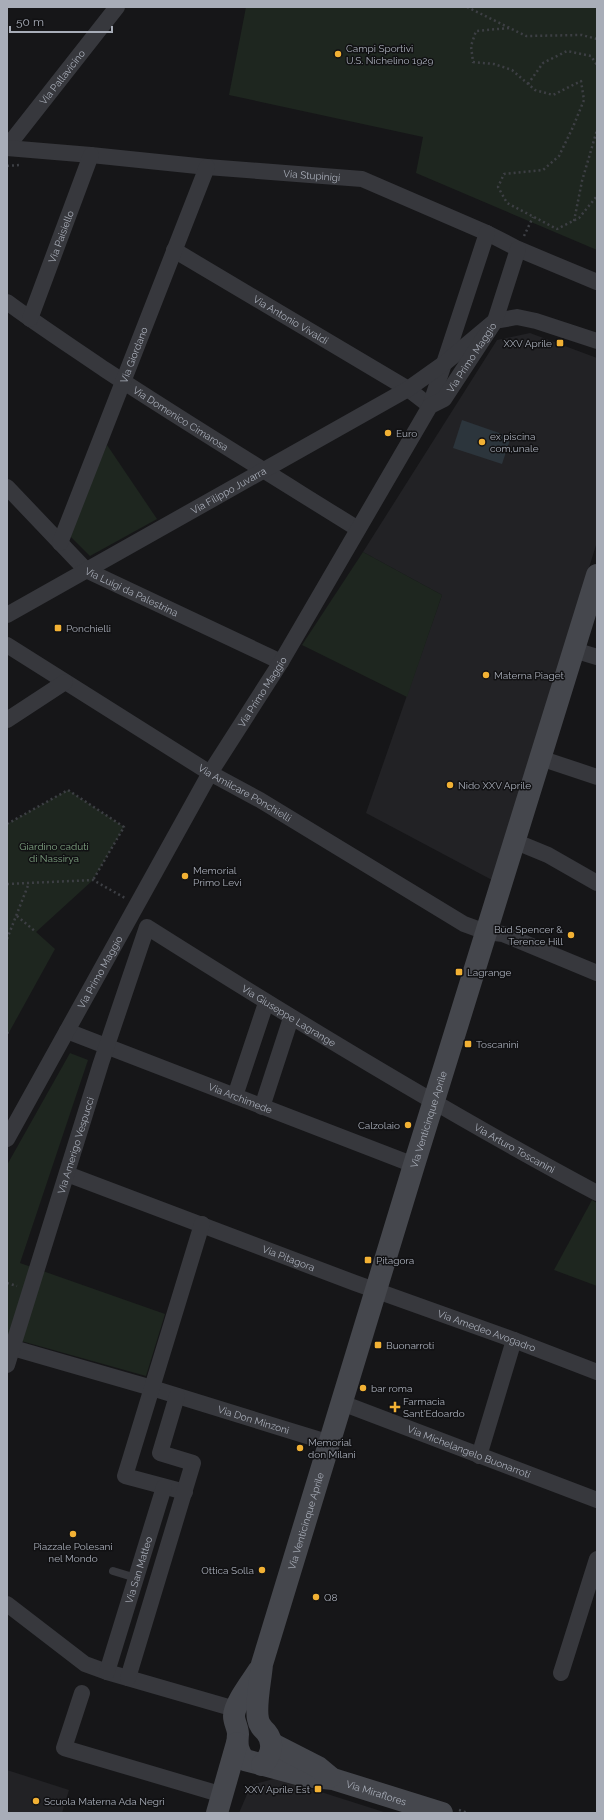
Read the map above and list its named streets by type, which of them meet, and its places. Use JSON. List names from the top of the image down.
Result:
{
  "streets": {
    "street": [
      "Via Pallavicino",
      "Via Stupinigi",
      "Via Paisiello",
      "Via Antonio Vivaldi",
      "Via Giordano",
      "Via Primo Maggio",
      "Via Domenico Cimarosa",
      "Via Filippo Juvarra",
      "Via Luigi da Palestrina",
      "Via Amilcare Ponchielli",
      "Via Giuseppe Lagrange",
      "Via Archimede",
      "Via Venticinque Aprile",
      "Via Amerigo Vespucci",
      "Via Arturo Toscanini",
      "Via Pitagora",
      "Via Amedeo Avogadro",
      "Via Don Minzoni",
      "Via Michelangelo Buonarroti",
      "Via San Matteo",
      "Via Miraflores"
    ]
  },
  "crossings": [
    ["Via Pallavicino", "Via Stupinigi"],
    ["Via Stupinigi", "Via Paisiello"],
    ["Via Stupinigi", "Via Giordano"],
    ["Via Stupinigi", "Via Primo Maggio"],
    ["Via Paisiello", "Via Domenico Cimarosa"],
    ["Via Antonio Vivaldi", "Via Giordano"],
    ["Via Antonio Vivaldi", "Via Primo Maggio"],
    ["Via Antonio Vivaldi", "Via Filippo Juvarra"],
    ["Via Giordano", "Via Domenico Cimarosa"],
    ["Via Giordano", "Via Luigi da Palestrina"],
    ["Via Primo Maggio", "Via Domenico Cimarosa"],
    ["Via Primo Maggio", "Via Filippo Juvarra"],
    ["Via Primo Maggio", "Via Luigi da Palestrina"],
    ["Via Primo Maggio", "Via Amilcare Ponchielli"],
    ["Via Primo Maggio", "Via Archimede"],
    ["Via Domenico Cimarosa", "Via Filippo Juvarra"],
    ["Via Filippo Juvarra", "Via Luigi da Palestrina"],
    ["Via Amilcare Ponchielli", "Via Venticinque Aprile"],
    ["Via Giuseppe Lagrange", "Via Venticinque Aprile"],
    ["Via Giuseppe Lagrange", "Via Amerigo Vespucci"],
    ["Via Giuseppe Lagrange", "Via Arturo Toscanini"],
    ["Via Archimede", "Via Venticinque Aprile"],
    ["Via Archimede", "Via Amerigo Vespucci"],
    ["Via Venticinque Aprile", "Via Arturo Toscanini"],
    ["Via Venticinque Aprile", "Via Pitagora"],
    ["Via Venticinque Aprile", "Via Amedeo Avogadro"],
    ["Via Venticinque Aprile", "Via Don Minzoni"],
    ["Via Venticinque Aprile", "Via Michelangelo Buonarroti"],
    ["Via Amerigo Vespucci", "Via Pitagora"],
    ["Via Amerigo Vespucci", "Via Don Minzoni"],
    ["Via Pitagora", "Via Amedeo Avogadro"]
  ],
  "parks": ["Giardino caduti di Nassirya"],
  "places": {
    "other": [
      "Campi Sportivi U.S. Nichelino 1929",
      "Euro",
      "ex piscina com,unale",
      "Materna Piaget",
      "Nido XXV Aprile",
      "Memorial Primo Levi",
      "Bud Spencer & Terence Hill",
      "Calzolaio",
      "bar roma",
      "Memorial don Milani",
      "Piazzale Polesani nel Mondo",
      "Ottica Solla",
      "Q8",
      "Scuola Materna Ada Negri"
    ],
    "transit": [
      "XXV Aprile",
      "Ponchielli",
      "Lagrange",
      "Toscanini",
      "Pitagora",
      "Buonarroti",
      "XXV Aprile Est"
    ],
    "health": ["Farmacia Sant'Edoardo"]
  },
  "scale_bar": "50 m"
}
